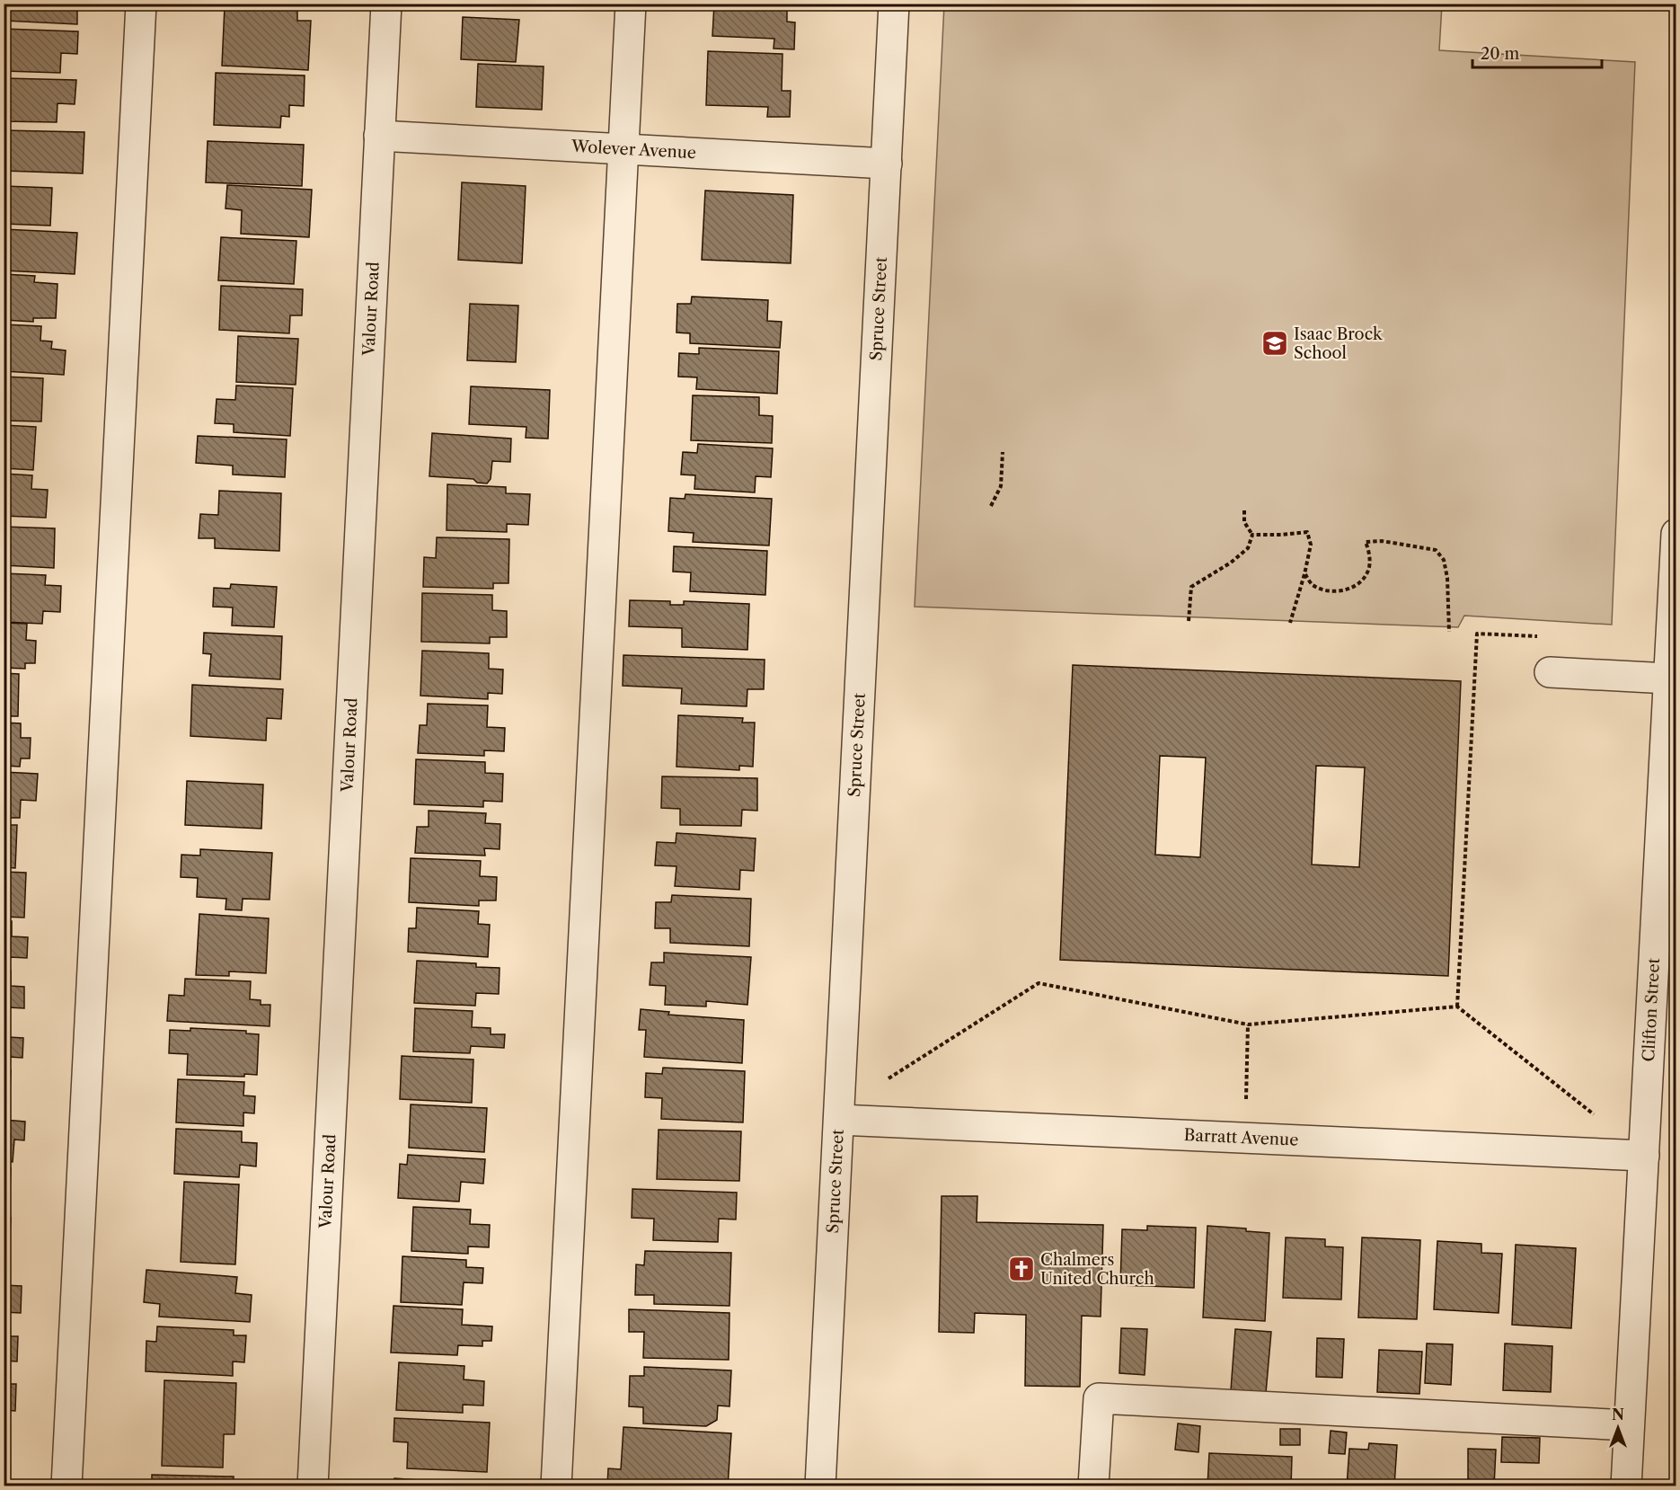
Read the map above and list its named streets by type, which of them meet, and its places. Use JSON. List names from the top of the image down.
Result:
{
  "streets": {
    "street": [
      "Wolever Avenue",
      "Valour Road",
      "Spruce Street",
      "Clifton Street",
      "Barratt Avenue"
    ]
  },
  "crossings": [
    ["Wolever Avenue", "Valour Road"],
    ["Wolever Avenue", "Spruce Street"],
    ["Spruce Street", "Barratt Avenue"],
    ["Clifton Street", "Barratt Avenue"]
  ],
  "places": {
    "school or university": ["Isaac Brock School"],
    "church": ["Chalmers United Church"]
  },
  "scale_bar": "20 m",
  "north": "top"
}
